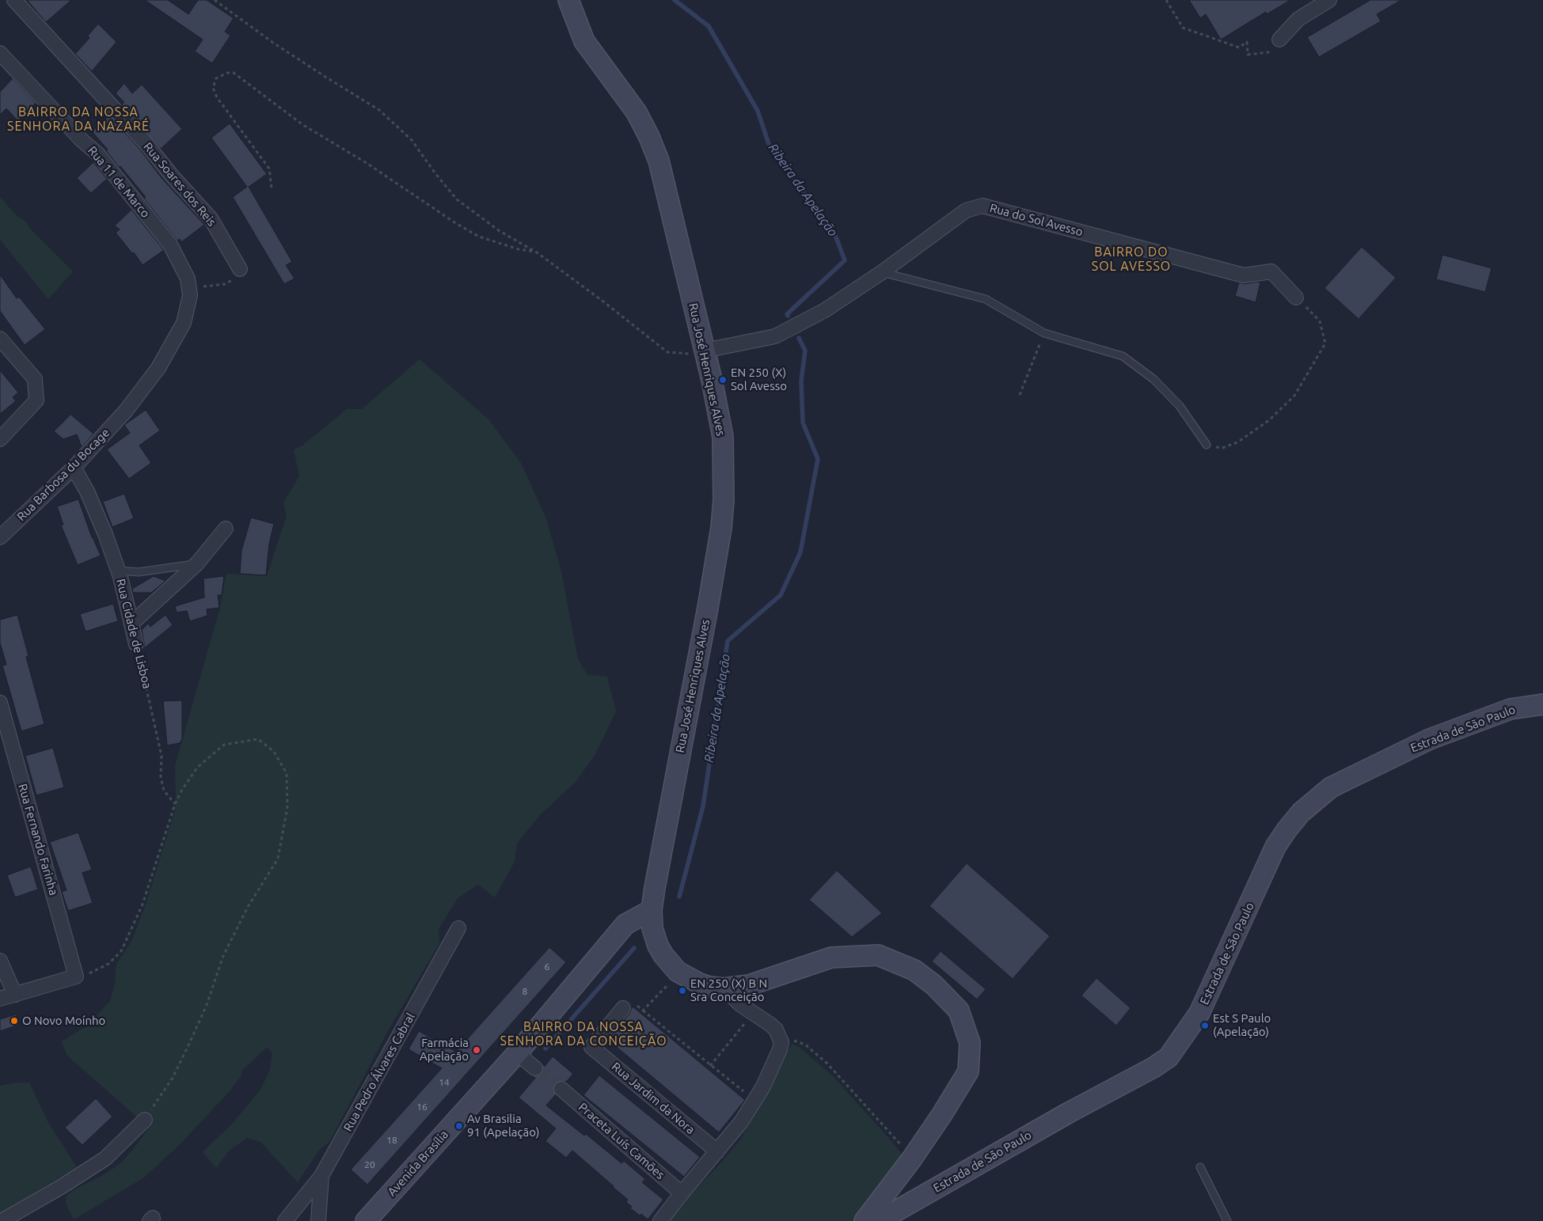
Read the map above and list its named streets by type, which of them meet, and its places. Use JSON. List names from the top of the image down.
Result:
{
  "streets": {
    "main road": ["Rua José Henriques Alves", "Estrada de São Paulo", "Avenida Brasília"],
    "street": [
      "Rua 11 de Marco",
      "Rua Soares dos Reis",
      "Rua do Sol Avesso",
      "Rua Barbosa du Bocage",
      "Rua Cidade de Lisboa",
      "Rua Fernando Farinha",
      "Rua Pedro Álvares Cabral",
      "Rua Jardim da Nora",
      "Praceta Luís Camões"
    ]
  },
  "crossings": [
    ["Rua 11 de Marco", "Rua Barbosa du Bocage"],
    ["Rua do Sol Avesso", "Rua José Henriques Alves"],
    ["Rua José Henriques Alves", "Avenida Brasília"],
    ["Rua Barbosa du Bocage", "Rua Cidade de Lisboa"]
  ],
  "districts": ["BAIRRO DA NOSSA SENHORA DA NAZARÉ", "BAIRRO DO SOL AVESSO", "BAIRRO DA NOSSA SENHORA DA CONCEIÇÃO"],
  "water": ["Ribeira da Apelação"],
  "places": [
    "EN 250 (X) Sol Avesso",
    "EN 250 (X) B N Sra Conceição",
    "O Novo Moínho",
    "Est S Paulo (Apelação)",
    "Farmácia Apelação",
    "Av Brasilia 91 (Apelação)"
  ],
  "house_numbers": [
    "6",
    "8",
    "14",
    "16",
    "18",
    "20"
  ]
}
